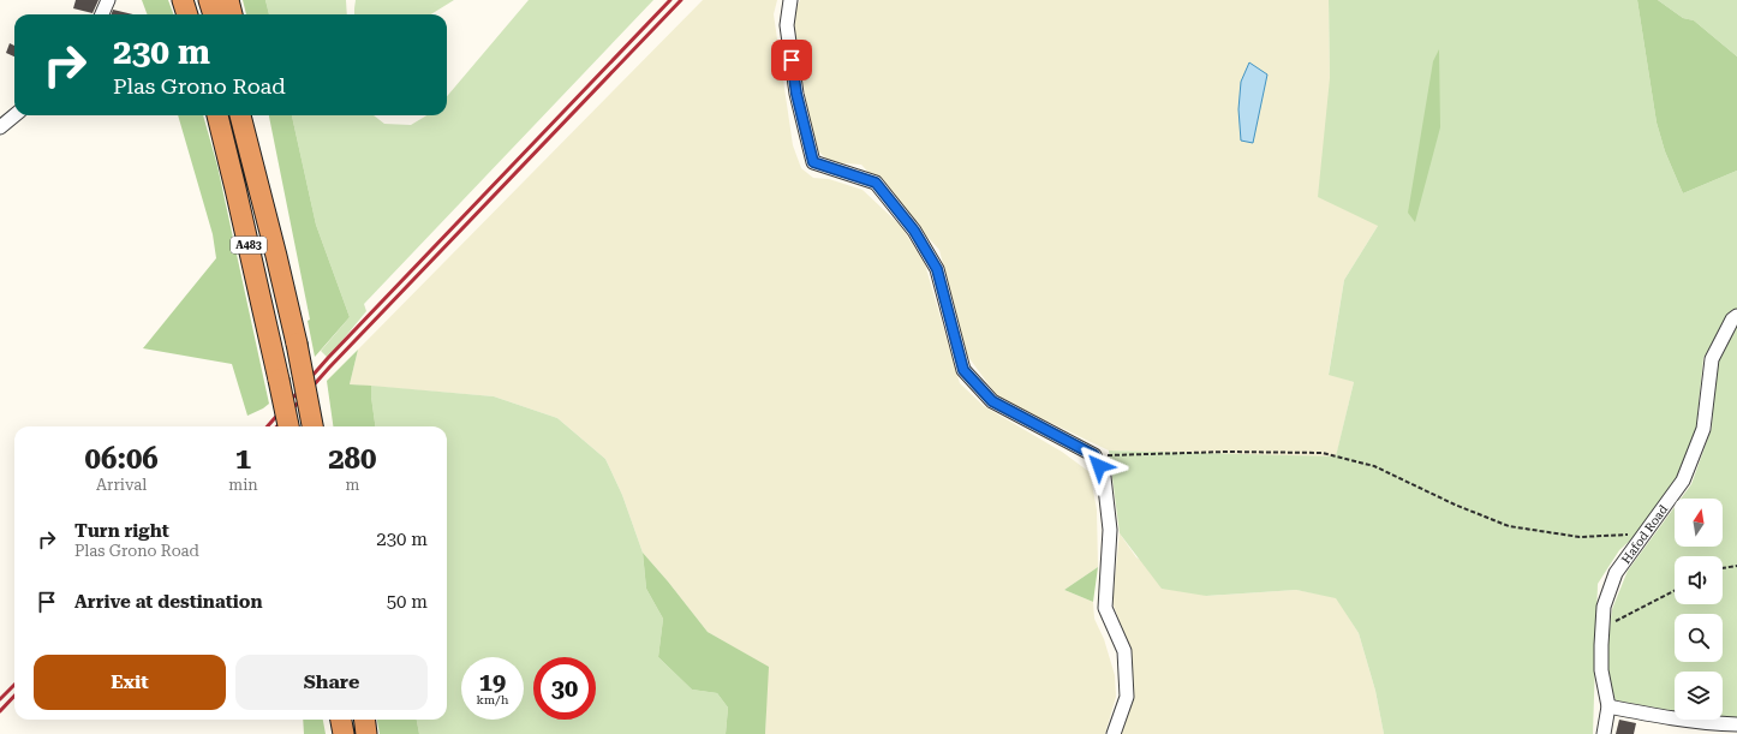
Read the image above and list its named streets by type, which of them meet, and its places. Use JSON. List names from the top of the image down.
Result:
{
  "streets": {
    "highway": ["A483"],
    "street": ["Hafod Road"]
  },
  "north": "top",
  "page": {
    "turn": ["230 m", "Plas Grono Road"],
    "eta": [
      "06:06",
      "Arrival",
      "1",
      "min",
      "280",
      "m"
    ],
    "list": [
      {
        "name": "Turn right",
        "note": "Plas Grono Road",
        "value": "230 m"
      },
      {
        "name": "Arrive at destination",
        "value": "50 m"
      }
    ],
    "buttons": ["Exit", "Share"],
    "speed": "19 km/h",
    "limit": "30"
  }
}
